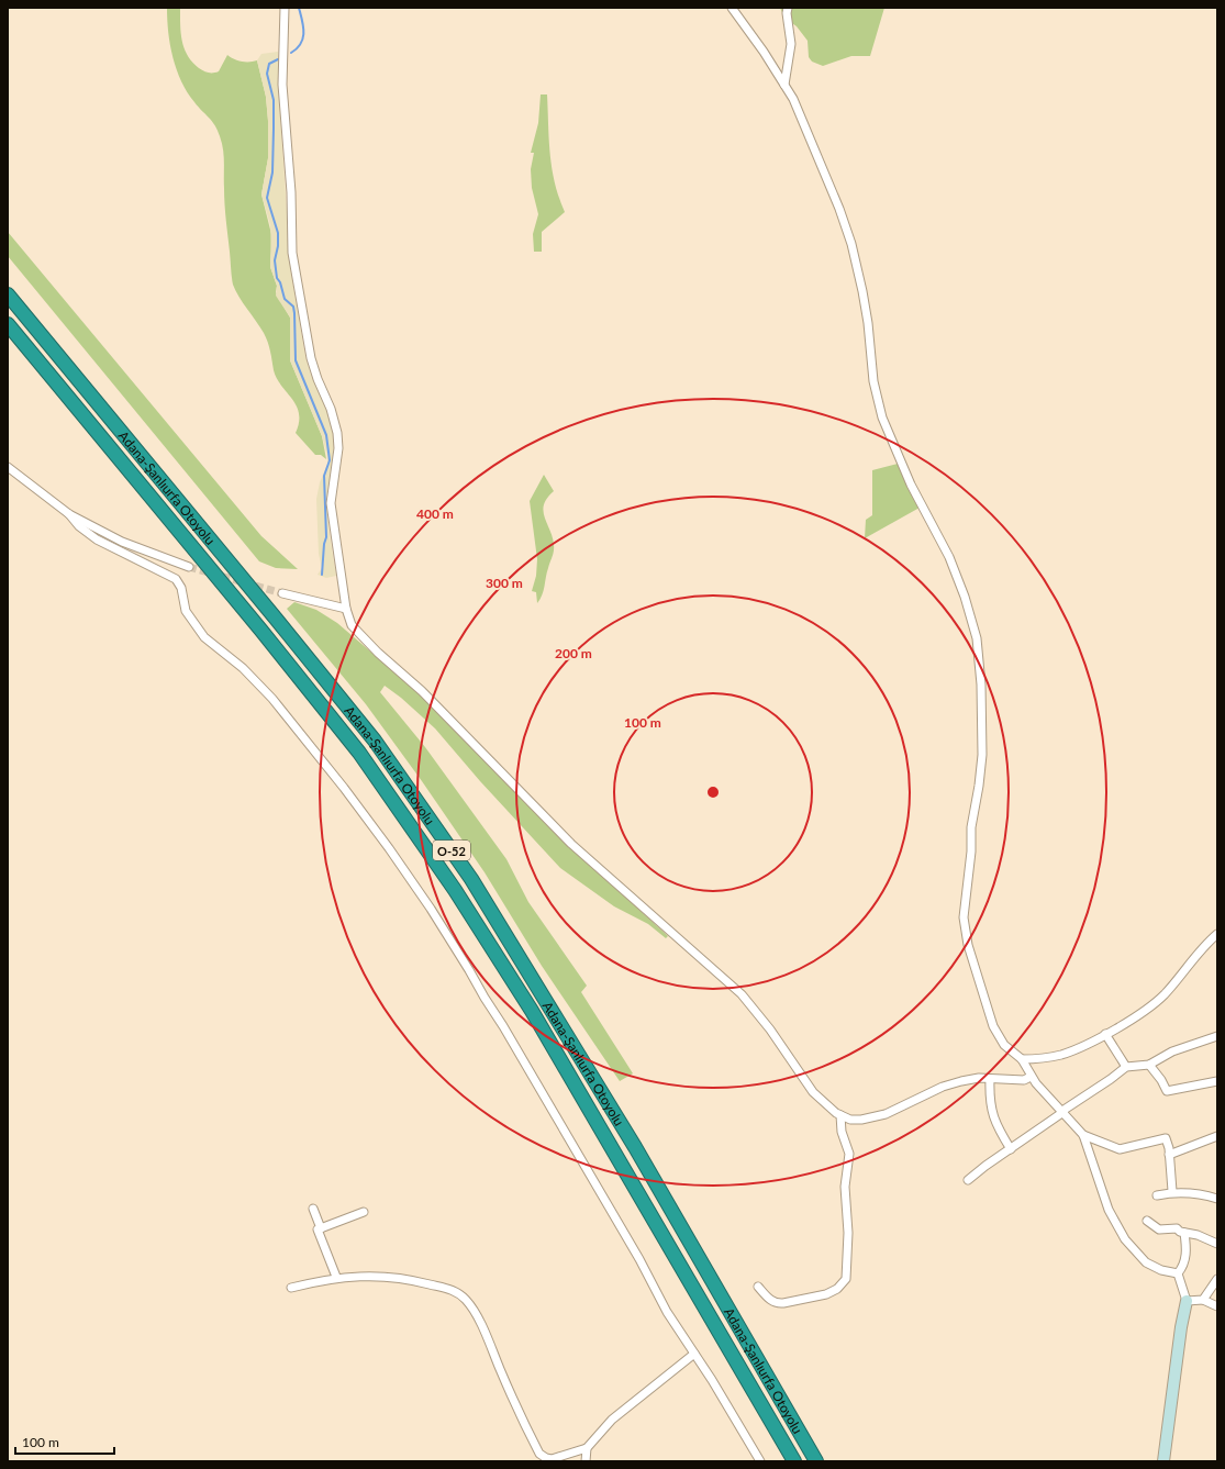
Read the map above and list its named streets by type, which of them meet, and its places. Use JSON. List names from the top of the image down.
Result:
{
  "streets": {
    "highway": ["Adana-Şanlıurfa Otoyolu", "O-52"]
  },
  "scale_bar": "100 m",
  "rings": [
    "400 m",
    "300 m",
    "200 m",
    "100 m"
  ]
}
